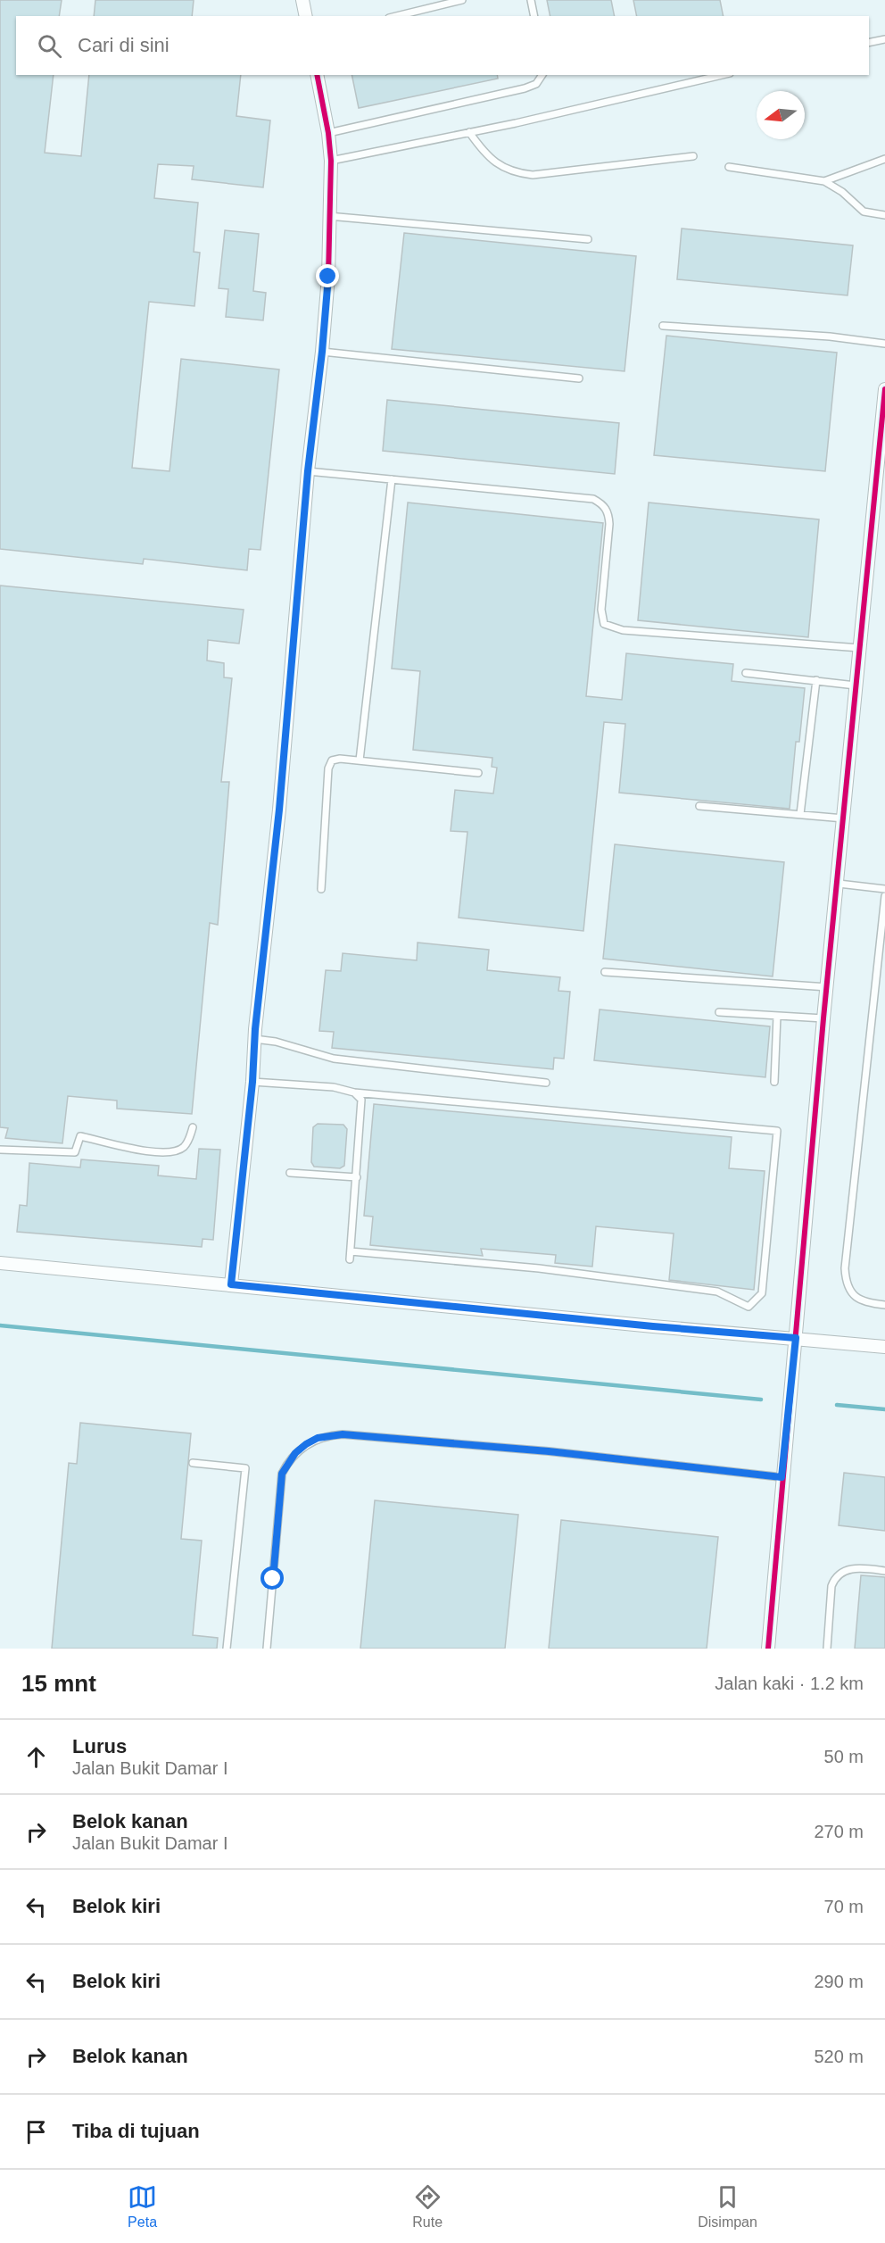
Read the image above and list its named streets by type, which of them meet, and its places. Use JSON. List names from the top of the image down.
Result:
{
  "north": "left",
  "page": {
    "search": "Cari di sini",
    "heading": ["15 mnt", "Jalan kaki · 1.2 km"],
    "list": [
      ["Lurus", "Jalan Bukit Damar I", "50 m"],
      ["Belok kanan", "Jalan Bukit Damar I", "270 m"],
      ["Belok kiri", "70 m"],
      ["Belok kiri", "290 m"],
      ["Belok kanan", "520 m"],
      "Tiba di tujuan"
    ],
    "nav": ["Peta", "Rute", "Disimpan"]
  }
}
